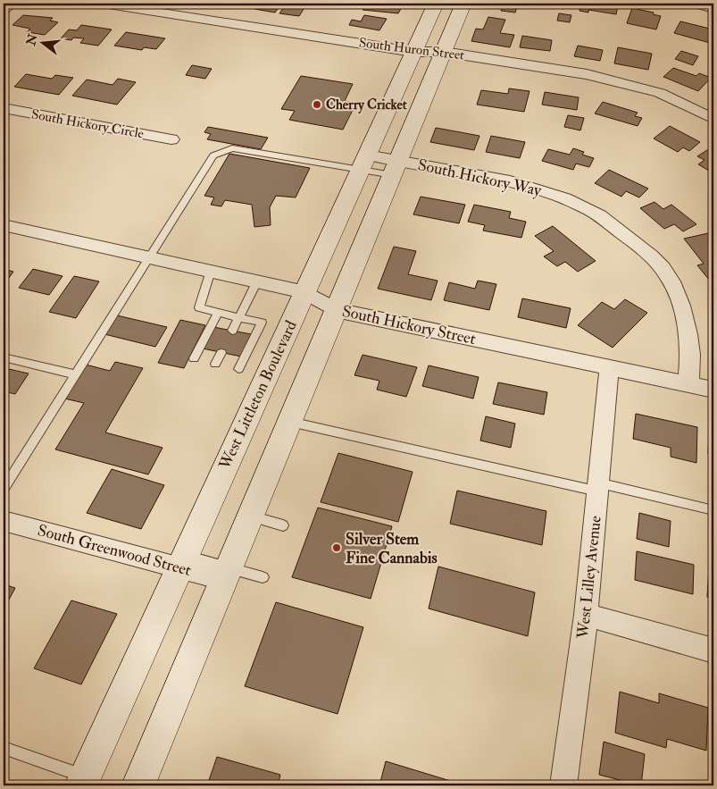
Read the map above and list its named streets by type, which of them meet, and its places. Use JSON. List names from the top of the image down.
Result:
{
  "streets": {
    "main road": ["West Littleton Boulevard"],
    "street": [
      "South Huron Street",
      "South Hickory Circle",
      "South Hickory Way",
      "South Hickory Street",
      "South Greenwood Street",
      "West Lilley Avenue"
    ]
  },
  "crossings": [
    ["South Huron Street", "West Littleton Boulevard"],
    ["South Hickory Way", "South Hickory Street"],
    ["South Hickory Way", "West Littleton Boulevard"],
    ["South Hickory Street", "West Littleton Boulevard"],
    ["South Hickory Street", "West Lilley Avenue"],
    ["West Littleton Boulevard", "South Greenwood Street"]
  ],
  "places": ["Cherry Cricket", "Silver Stem Fine Cannabis"],
  "north": "left"
}
